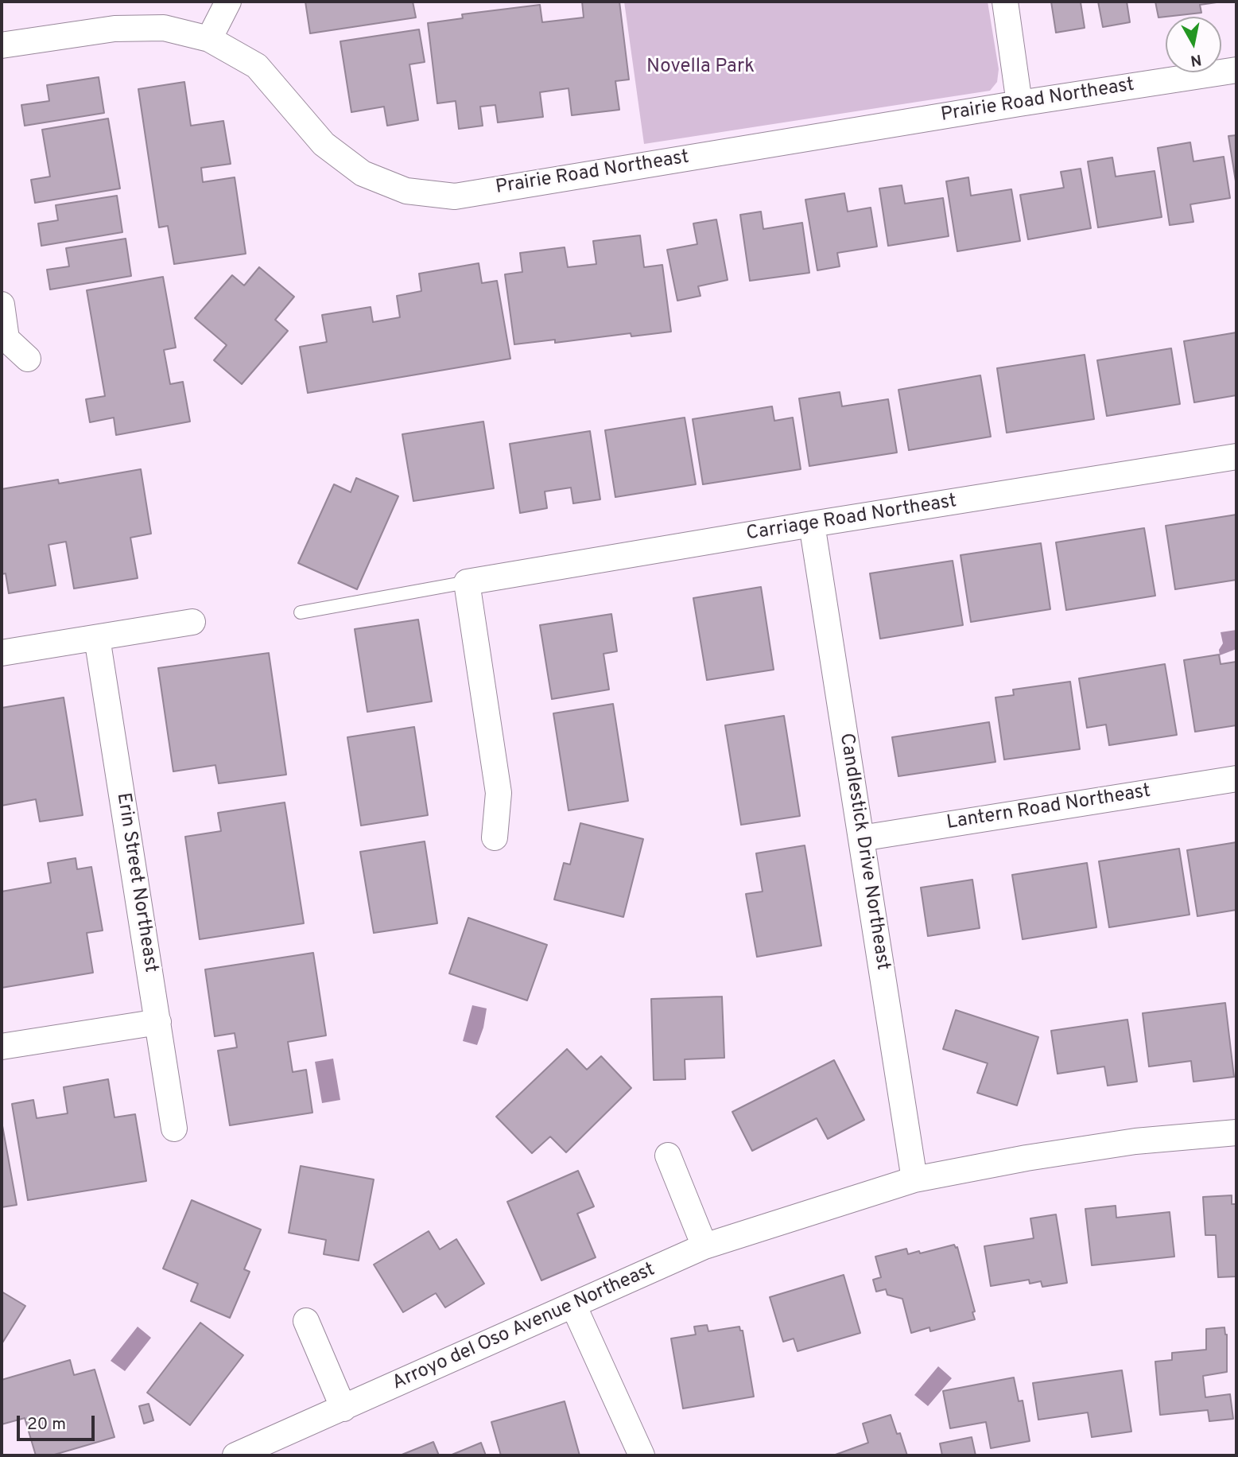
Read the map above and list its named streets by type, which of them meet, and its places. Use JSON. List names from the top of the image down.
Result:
{
  "streets": {
    "street": [
      "Prairie Road Northeast",
      "Carriage Road Northeast",
      "Lantern Road Northeast",
      "Candlestick Drive Northeast",
      "Erin Street Northeast",
      "Arroyo del Oso Avenue Northeast"
    ]
  },
  "crossings": [
    ["Carriage Road Northeast", "Candlestick Drive Northeast"],
    ["Lantern Road Northeast", "Candlestick Drive Northeast"],
    ["Candlestick Drive Northeast", "Arroyo del Oso Avenue Northeast"]
  ],
  "parks": ["Novella Park"],
  "scale_bar": "20 m",
  "north": "bottom"
}
